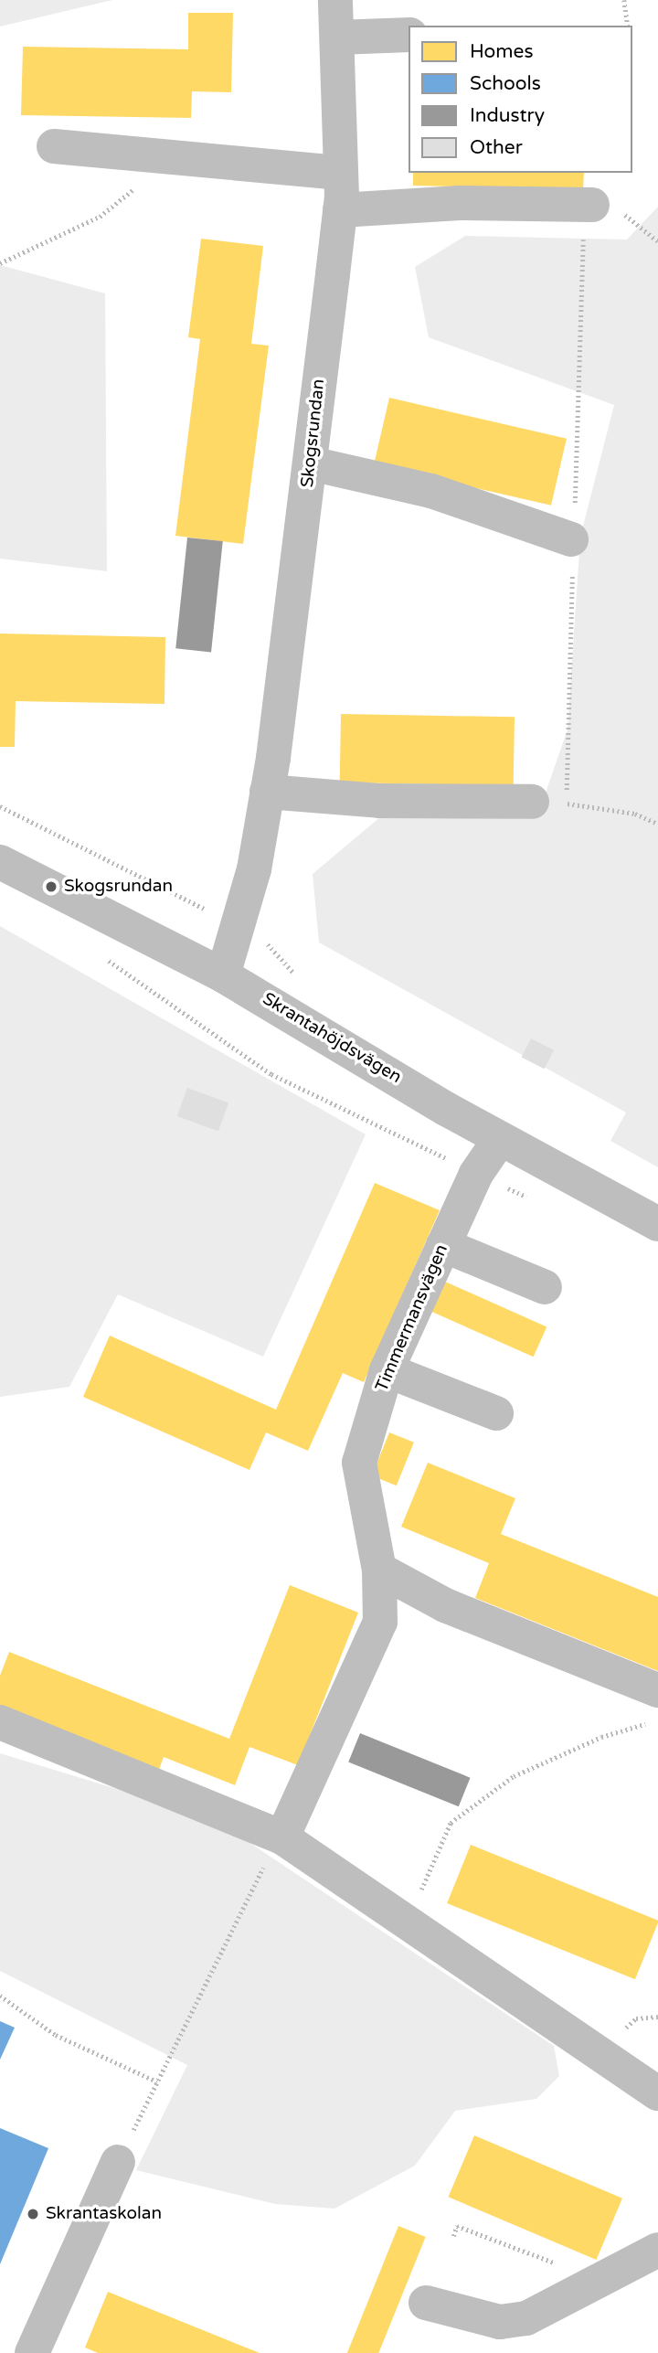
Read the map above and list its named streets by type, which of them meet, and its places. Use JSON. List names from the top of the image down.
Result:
{
  "streets": {
    "street": ["Skogsrundan", "Skrantahöjdsvägen", "Timmermansvägen"]
  },
  "crossings": [
    ["Skogsrundan", "Skrantahöjdsvägen"],
    ["Skrantahöjdsvägen", "Timmermansvägen"]
  ],
  "places": ["Skogsrundan", "Skrantaskolan"],
  "legend": [
    "Homes",
    "Schools",
    "Industry",
    "Other"
  ]
}
